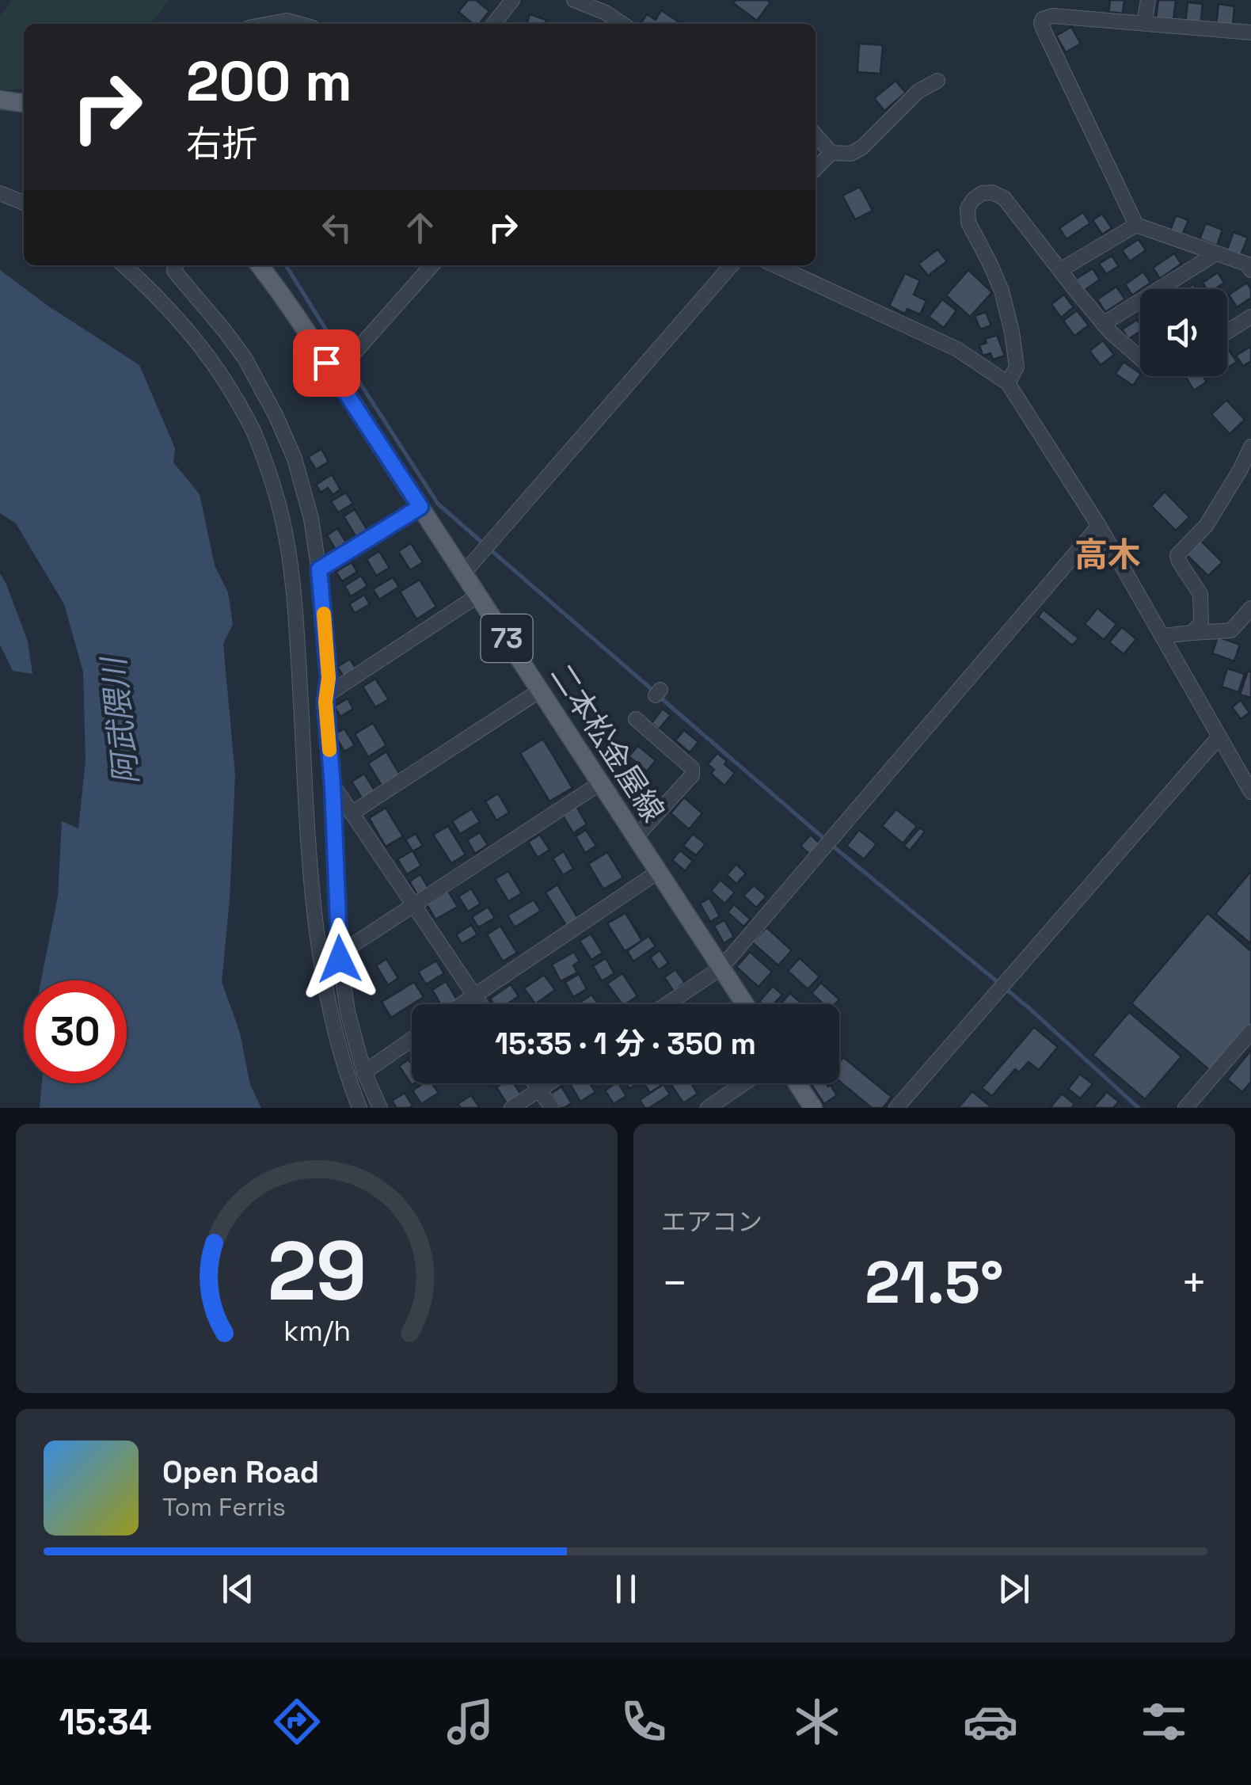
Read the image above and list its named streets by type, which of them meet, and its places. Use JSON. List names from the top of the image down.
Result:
{
  "streets": {
    "main road": ["73", "二本松金屋線"]
  },
  "districts": ["高木"],
  "water": ["阿武隈川"],
  "page": {
    "turn": ["200 m", "右折"],
    "limit": "30",
    "trip": "15:35 · 1 分 · 350 m",
    "tile": "エアコン",
    "heat": ["−", "21.5°", "+"],
    "song": ["Open Road", "Tom Ferris"],
    "tabs": "15:34",
    "gauge": ["29", "km/h"]
  }
}
